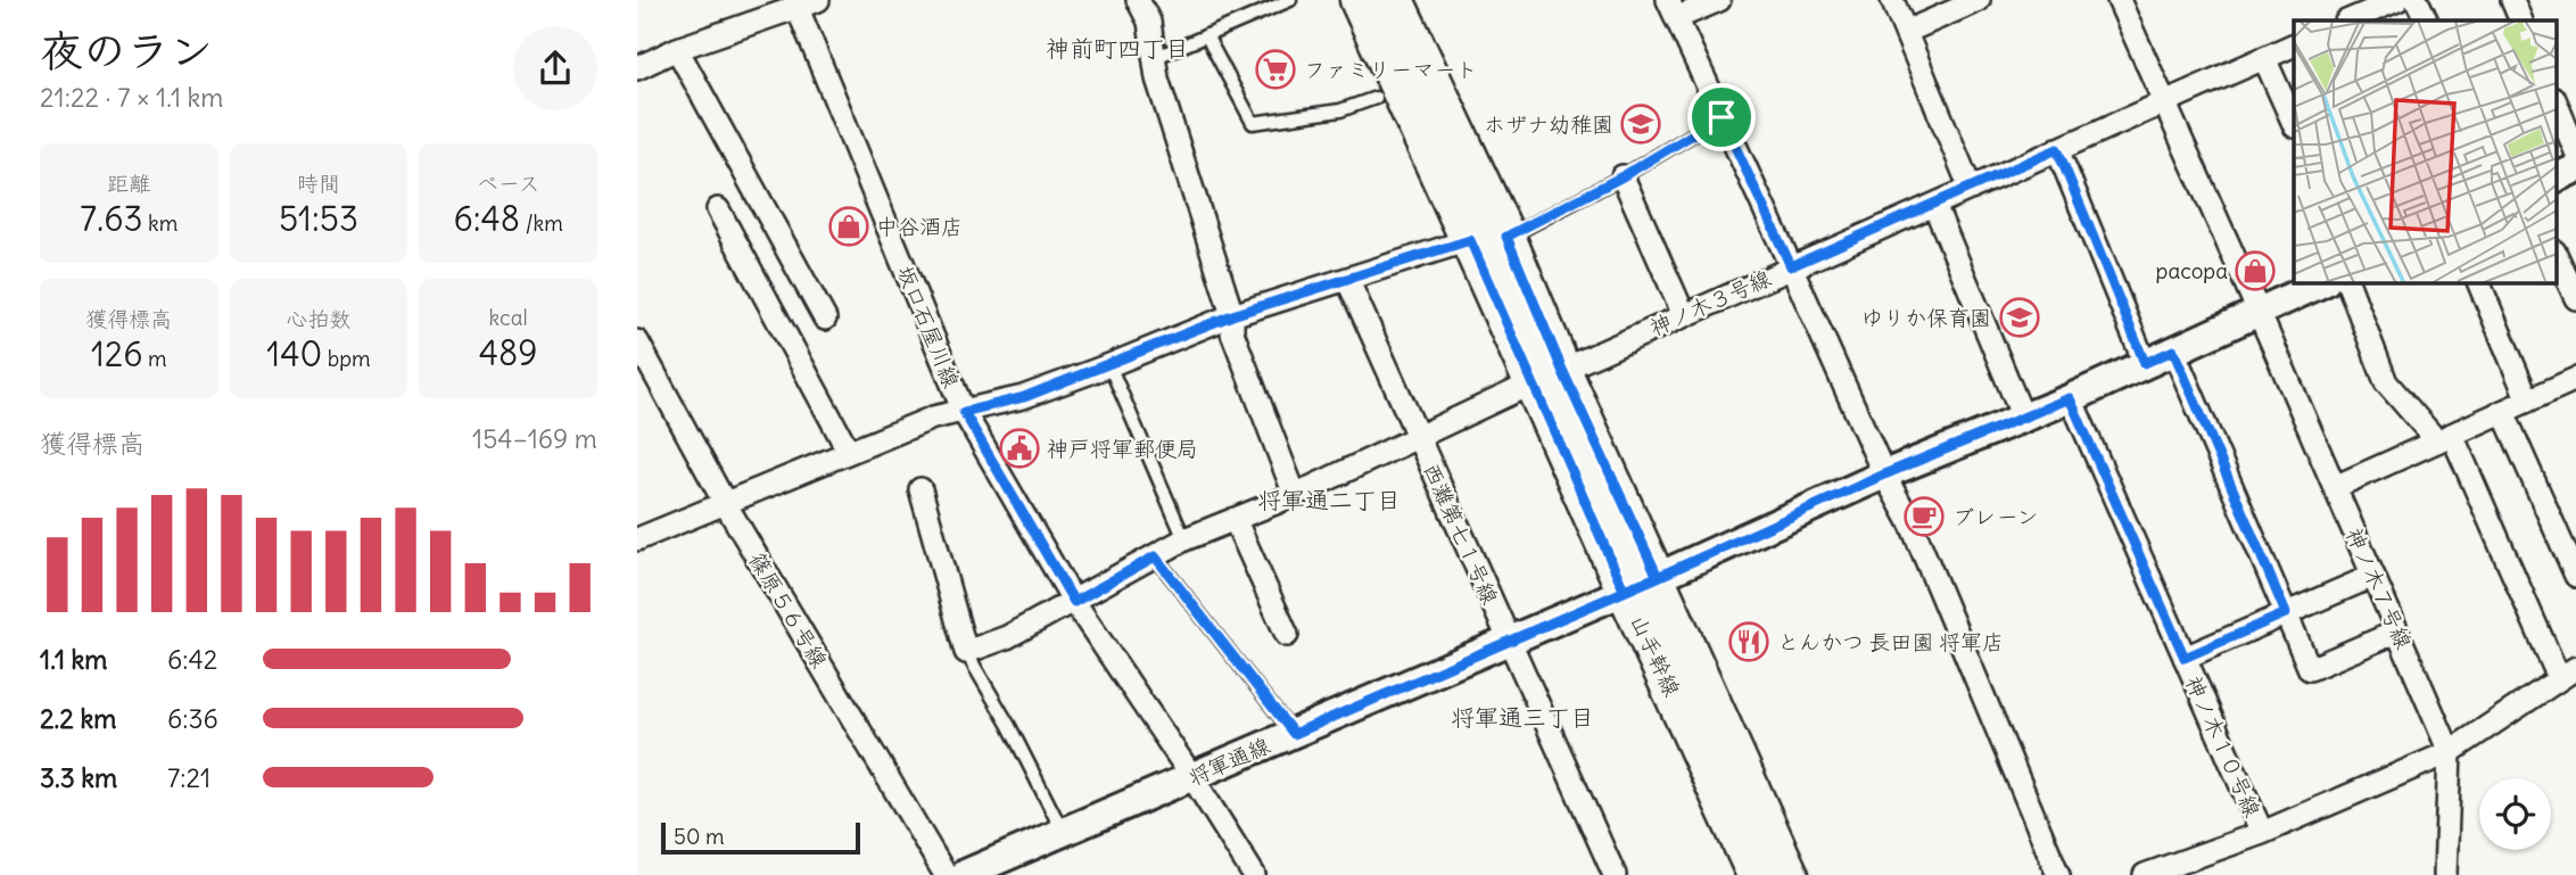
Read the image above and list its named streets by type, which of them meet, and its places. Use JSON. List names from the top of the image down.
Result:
{
  "streets": {
    "main road": ["山手幹線"],
    "street": [
      "神ノ木３号線",
      "坂口石屋川線",
      "西灘第七１号線",
      "神ノ木７号線",
      "篠原５６号線",
      "神ノ木１０号線",
      "将軍通線"
    ]
  },
  "crossings": [
    ["神ノ木３号線", "坂口石屋川線"],
    ["神ノ木３号線", "西灘第七１号線"],
    ["神ノ木３号線", "神ノ木７号線"],
    ["神ノ木３号線", "山手幹線"],
    ["坂口石屋川線", "将軍通線"],
    ["西灘第七１号線", "将軍通線"],
    ["神ノ木７号線", "将軍通線"],
    ["山手幹線", "将軍通線"],
    ["神ノ木１０号線", "将軍通線"]
  ],
  "districts": ["神前町四丁目", "将軍通二丁目", "将軍通三丁目"],
  "places": {
    "supermarket": ["ファミリーマート"],
    "school or university": ["ホザナ幼稚園", "ゆりか保育園"],
    "shop": ["中谷酒店", "pacopa"],
    "public building": ["神戸将軍郵便局"],
    "cafe": ["ブレーン"],
    "restaurant": ["とんかつ 長田園 将軍店"]
  },
  "scale_bar": "50 m",
  "page": {
    "heading": ["夜のラン", "21:22 · 7 × 1.1 km"],
    "stats": [
      ["距離", "7.63 km"],
      ["時間", "51:53"],
      ["ペース", "6:48 /km"],
      ["獲得標高", "126 m"],
      ["心拍数", "140 bpm"],
      ["kcal", "489"]
    ],
    "chart": ["獲得標高", "154–169 m"],
    "list": [
      {
        "name": "1.1 km",
        "note": "6:42"
      },
      {
        "name": "2.2 km",
        "note": "6:36"
      },
      {
        "name": "3.3 km",
        "note": "7:21"
      }
    ],
    "scale": "50 m"
  }
}
